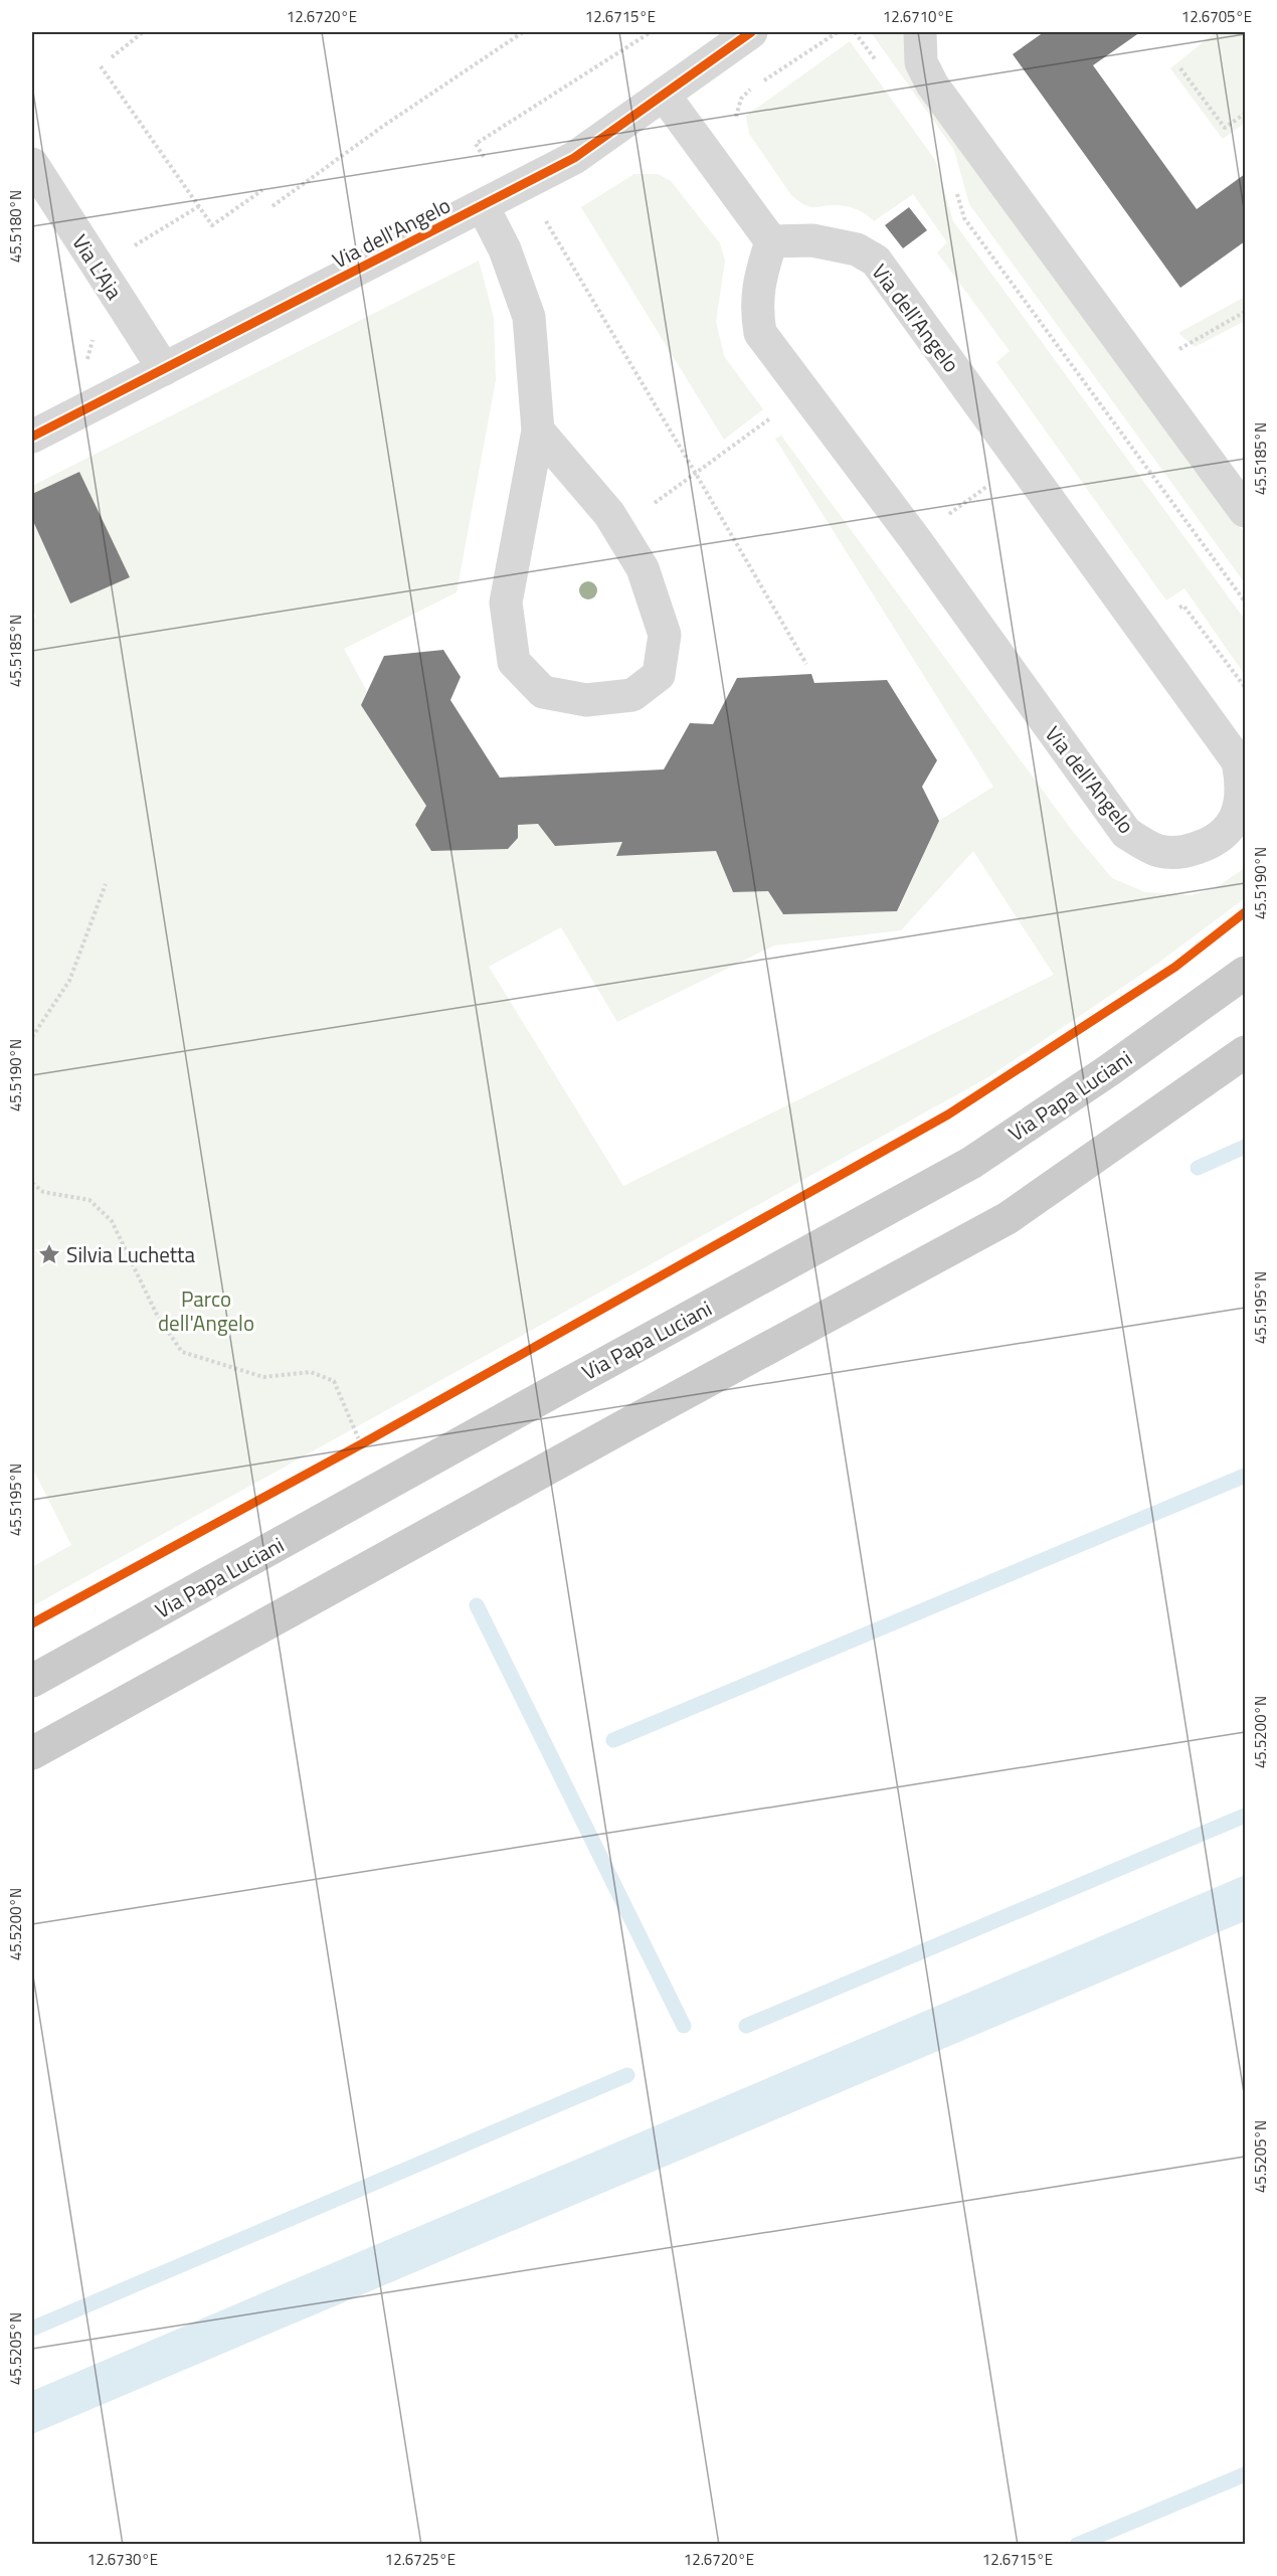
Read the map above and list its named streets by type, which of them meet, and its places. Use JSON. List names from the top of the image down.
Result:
{
  "streets": {
    "main road": ["Via Papa Luciani"],
    "street": ["Via dell'Angelo", "Via L'Aja"]
  },
  "crossings": [
    ["Via dell'Angelo", "Via L'Aja"]
  ],
  "parks": ["Parco dell'Angelo"],
  "places": {
    "place": ["Silvia Luchetta"]
  },
  "coordinates": [
    "12.6720°E",
    "12.6715°E",
    "12.6710°E",
    "12.6705°E",
    "45.5180°N",
    "45.5185°N",
    "45.5190°N",
    "45.5195°N",
    "45.5200°N",
    "45.5205°N",
    "12.6730°E",
    "12.6725°E"
  ]
}
